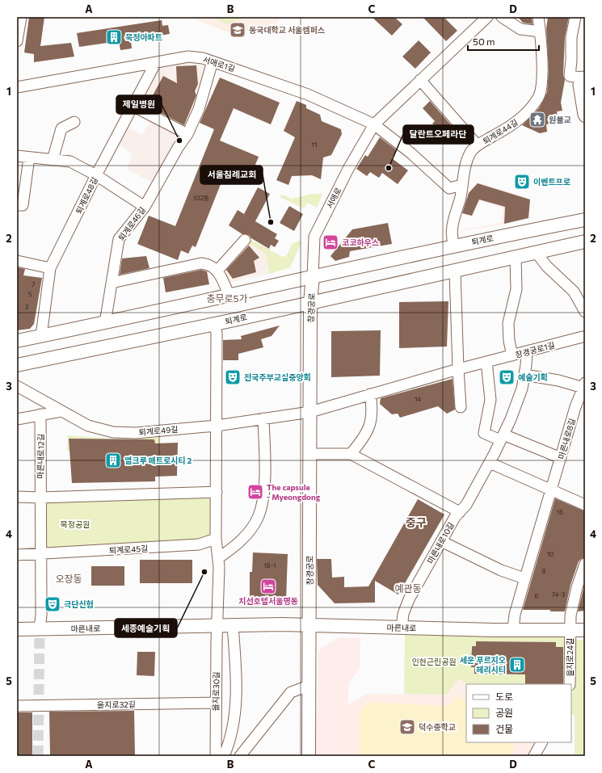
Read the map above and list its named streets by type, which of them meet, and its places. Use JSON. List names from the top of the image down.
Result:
{
  "streets": {
    "main road": ["퇴계로", "창경궁로", "마른내로"],
    "street": [
      "서애로1길",
      "퇴계로44길",
      "퇴계로48길",
      "서애로",
      "퇴계로46길",
      "창경궁로1길",
      "퇴계로49길",
      "마른내로8길",
      "마른내로12길",
      "마른내로10길",
      "퇴계로45길",
      "을지로24길",
      "을지로30길",
      "을지로32길"
    ]
  },
  "crossings": [
    ["서애로1길", "퇴계로48길"],
    ["서애로1길", "서애로"],
    ["서애로1길", "퇴계로46길"],
    ["퇴계로44길", "퇴계로"],
    ["퇴계로48길", "퇴계로"],
    ["서애로", "퇴계로"],
    ["서애로", "창경궁로"],
    ["퇴계로46길", "퇴계로"],
    ["퇴계로", "창경궁로"],
    ["창경궁로", "창경궁로1길"],
    ["창경궁로", "퇴계로49길"],
    ["창경궁로", "마른내로"],
    ["창경궁로1길", "퇴계로49길"],
    ["창경궁로1길", "마른내로10길"],
    ["마른내로8길", "마른내로10길"],
    ["마른내로8길", "마른내로"],
    ["마른내로12길", "퇴계로45길"],
    ["마른내로12길", "마른내로"],
    ["마른내로10길", "마른내로"],
    ["마른내로", "을지로24길"],
    ["마른내로", "을지로30길"],
    ["을지로30길", "을지로32길"]
  ],
  "districts": [
    "충무로5가",
    "중구",
    "오장동",
    "예관동"
  ],
  "parks": ["묵정공원", "인현근린공원"],
  "places": {
    "school or university": ["동국대학교 서울캠퍼스", "덕수중학교"],
    "building": ["묵정아파트", "앨크루 매트로시티 2", "세운 푸르지오 헤리시티"],
    "temple": ["원불교"],
    "other": [
      "제일병원",
      "달란트오페라단",
      "서울침례교회",
      "세종예술기획"
    ],
    "theatre": [
      "이벤트프로",
      "전국주부교실중앙회",
      "예술기획",
      "극단신협"
    ],
    "hotel": ["코코하우스", "The capsule - Myeongdong", "치선호텔서울명동"]
  },
  "house_numbers": [
    "11",
    "102동",
    "7",
    "5",
    "3",
    "14",
    "16",
    "10",
    "18-1",
    "8",
    "74-3",
    "6"
  ],
  "legend": ["도로", "공원", "건물"],
  "scale_bar": "50 m",
  "grid": {
    "columns": [
      "A",
      "B",
      "C",
      "D"
    ],
    "rows": [
      "1",
      "2",
      "3",
      "4",
      "5"
    ]
  }
}
